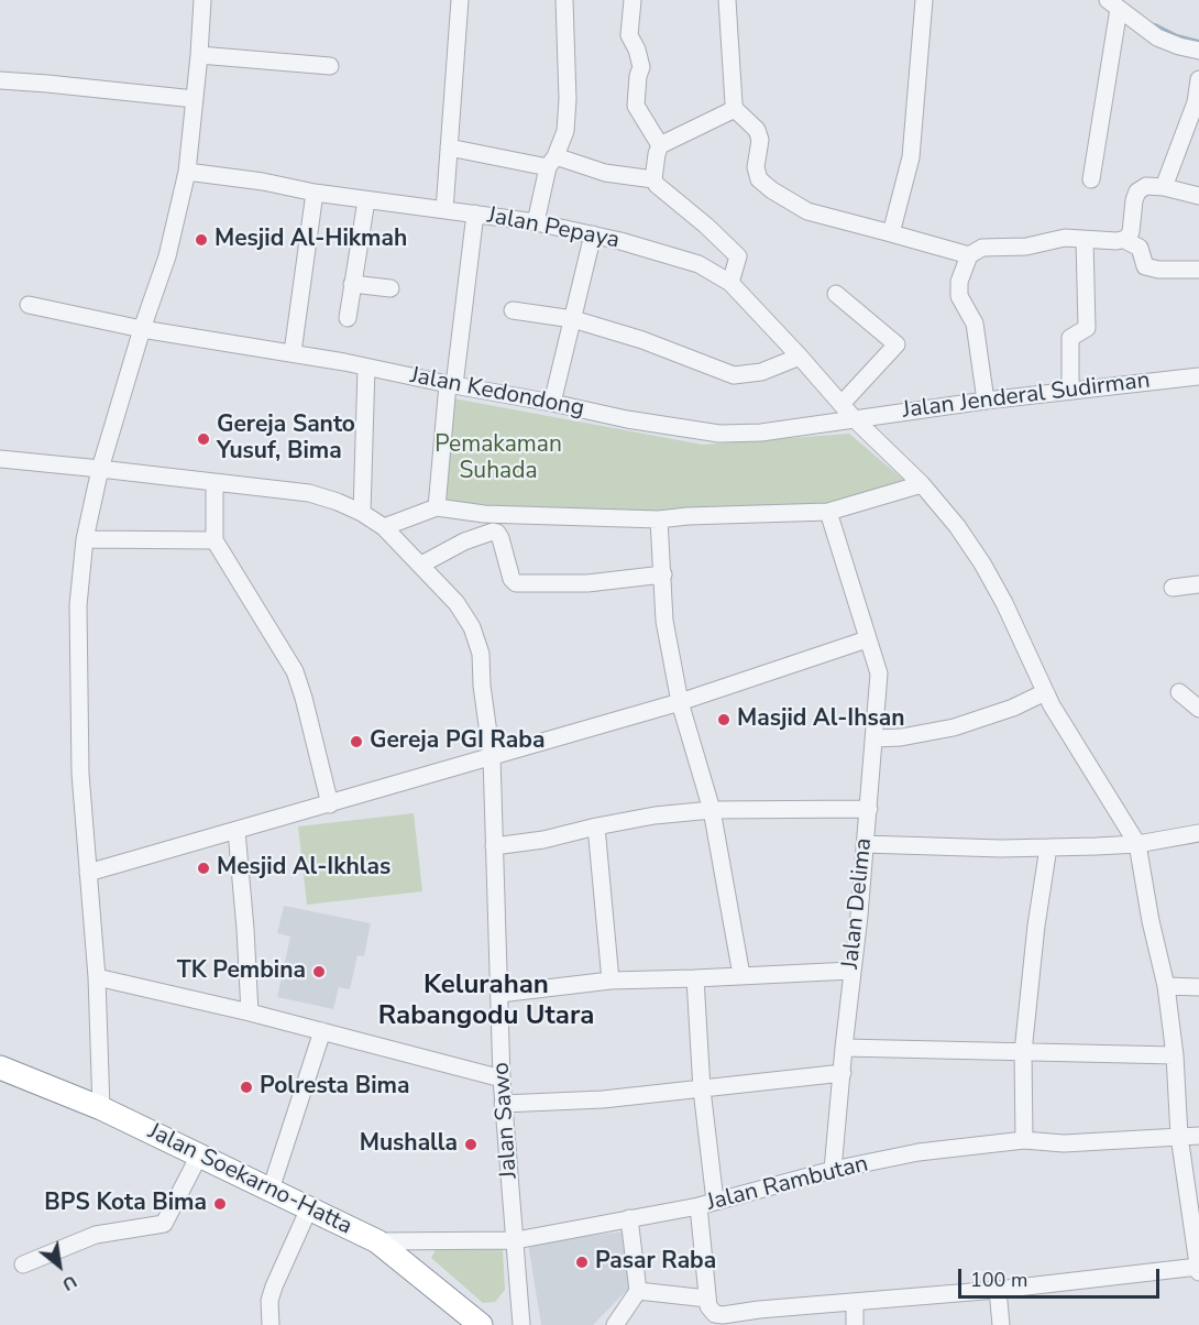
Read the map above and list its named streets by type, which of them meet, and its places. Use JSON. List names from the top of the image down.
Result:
{
  "streets": {
    "highway": ["Jalan Soekarno-Hatta"],
    "street": [
      "Jalan Pepaya",
      "Jalan Kedondong",
      "Jalan Jenderal Sudirman",
      "Jalan Delima",
      "Jalan Sawo",
      "Jalan Rambutan"
    ]
  },
  "crossings": [
    ["Jalan Pepaya", "Jalan Kedondong"],
    ["Jalan Pepaya", "Jalan Jenderal Sudirman"],
    ["Jalan Kedondong", "Jalan Jenderal Sudirman"],
    ["Jalan Delima", "Jalan Rambutan"],
    ["Jalan Sawo", "Jalan Rambutan"],
    ["Jalan Soekarno-Hatta", "Jalan Rambutan"]
  ],
  "districts": ["Kelurahan Rabangodu Utara"],
  "parks": ["Pemakaman Suhada"],
  "places": [
    "Mesjid Al-Hikmah",
    "Gereja Santo Yusuf, Bima",
    "Masjid Al-Ihsan",
    "Gereja PGI Raba",
    "Mesjid Al-Ikhlas",
    "TK Pembina",
    "Polresta Bima",
    "Mushalla",
    "BPS Kota Bima",
    "Pasar Raba"
  ],
  "scale_bar": "100 m",
  "north": "bottom right"
}
